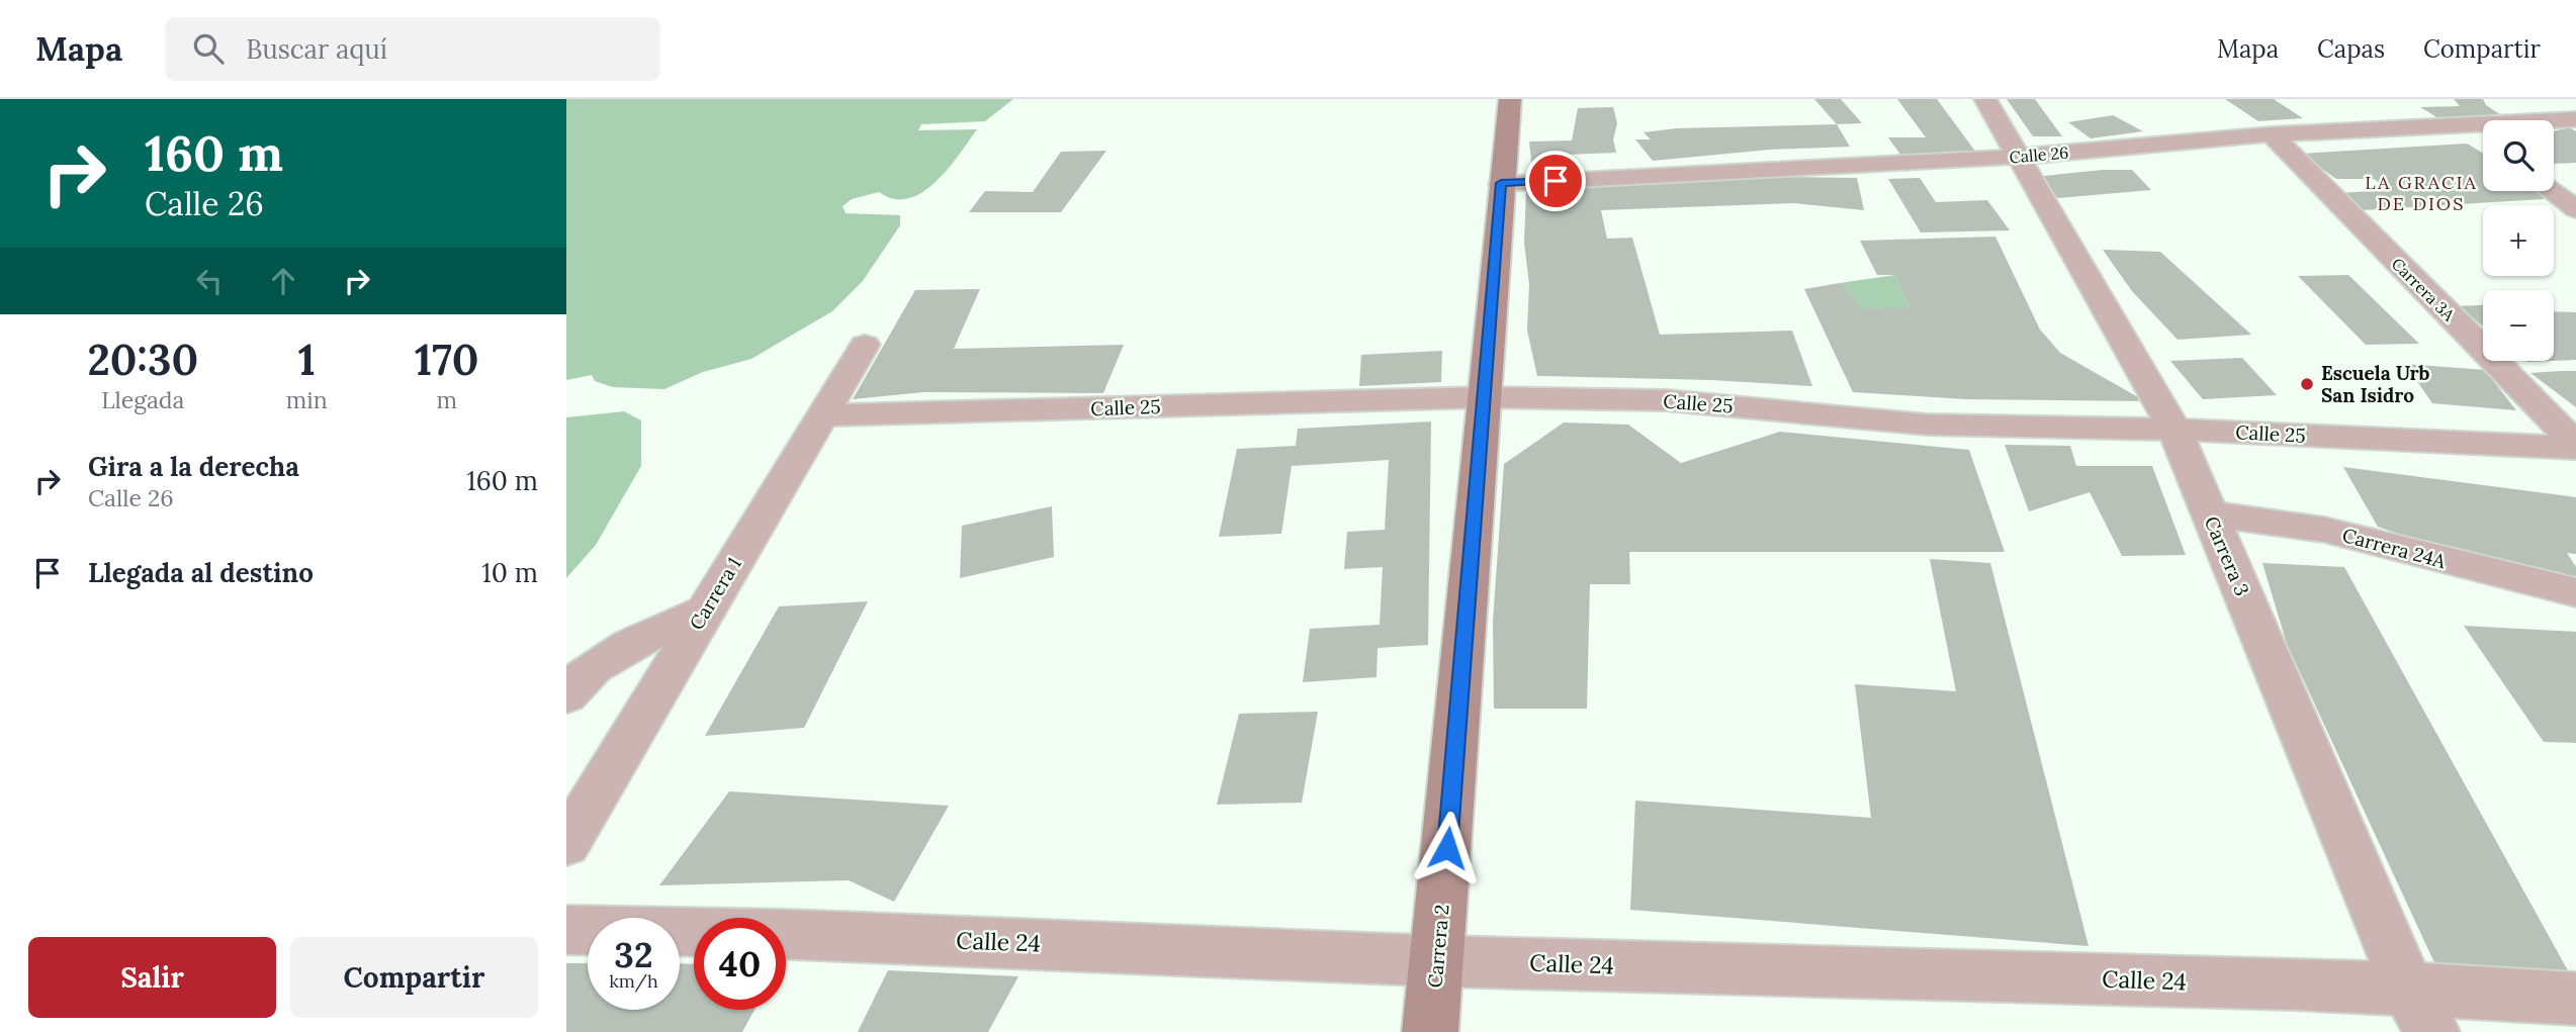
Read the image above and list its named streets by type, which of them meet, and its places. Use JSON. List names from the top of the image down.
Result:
{
  "streets": {
    "street": [
      "Calle 26",
      "Carrera 3A",
      "Calle 25",
      "Carrera 24A",
      "Carrera 3",
      "Carrera 1",
      "Calle 24",
      "Carrera 2"
    ]
  },
  "crossings": [
    ["Calle 26", "Carrera 3A"],
    ["Calle 26", "Carrera 3"],
    ["Calle 26", "Carrera 2"],
    ["Carrera 3A", "Calle 25"],
    ["Calle 25", "Carrera 3"],
    ["Calle 25", "Carrera 1"],
    ["Calle 25", "Carrera 2"],
    ["Carrera 24A", "Carrera 3"],
    ["Carrera 3", "Calle 24"],
    ["Calle 24", "Carrera 2"]
  ],
  "districts": ["LA GRACIA DE DIOS"],
  "places": ["Escuela Urb San Isidro"],
  "page": {
    "header": "Mapa",
    "search": "Buscar aquí",
    "nav": ["Mapa", "Capas", "Compartir"],
    "turn": ["160 m", "Calle 26"],
    "map_buttons": ["+", "−"],
    "eta": [
      "20:30",
      "Llegada",
      "1",
      "min",
      "170",
      "m"
    ],
    "list": [
      {
        "name": "Gira a la derecha",
        "note": "Calle 26",
        "value": "160 m"
      },
      {
        "name": "Llegada al destino",
        "value": "10 m"
      }
    ],
    "speed": "32 km/h",
    "limit": "40",
    "buttons": ["Salir", "Compartir"]
  }
}
